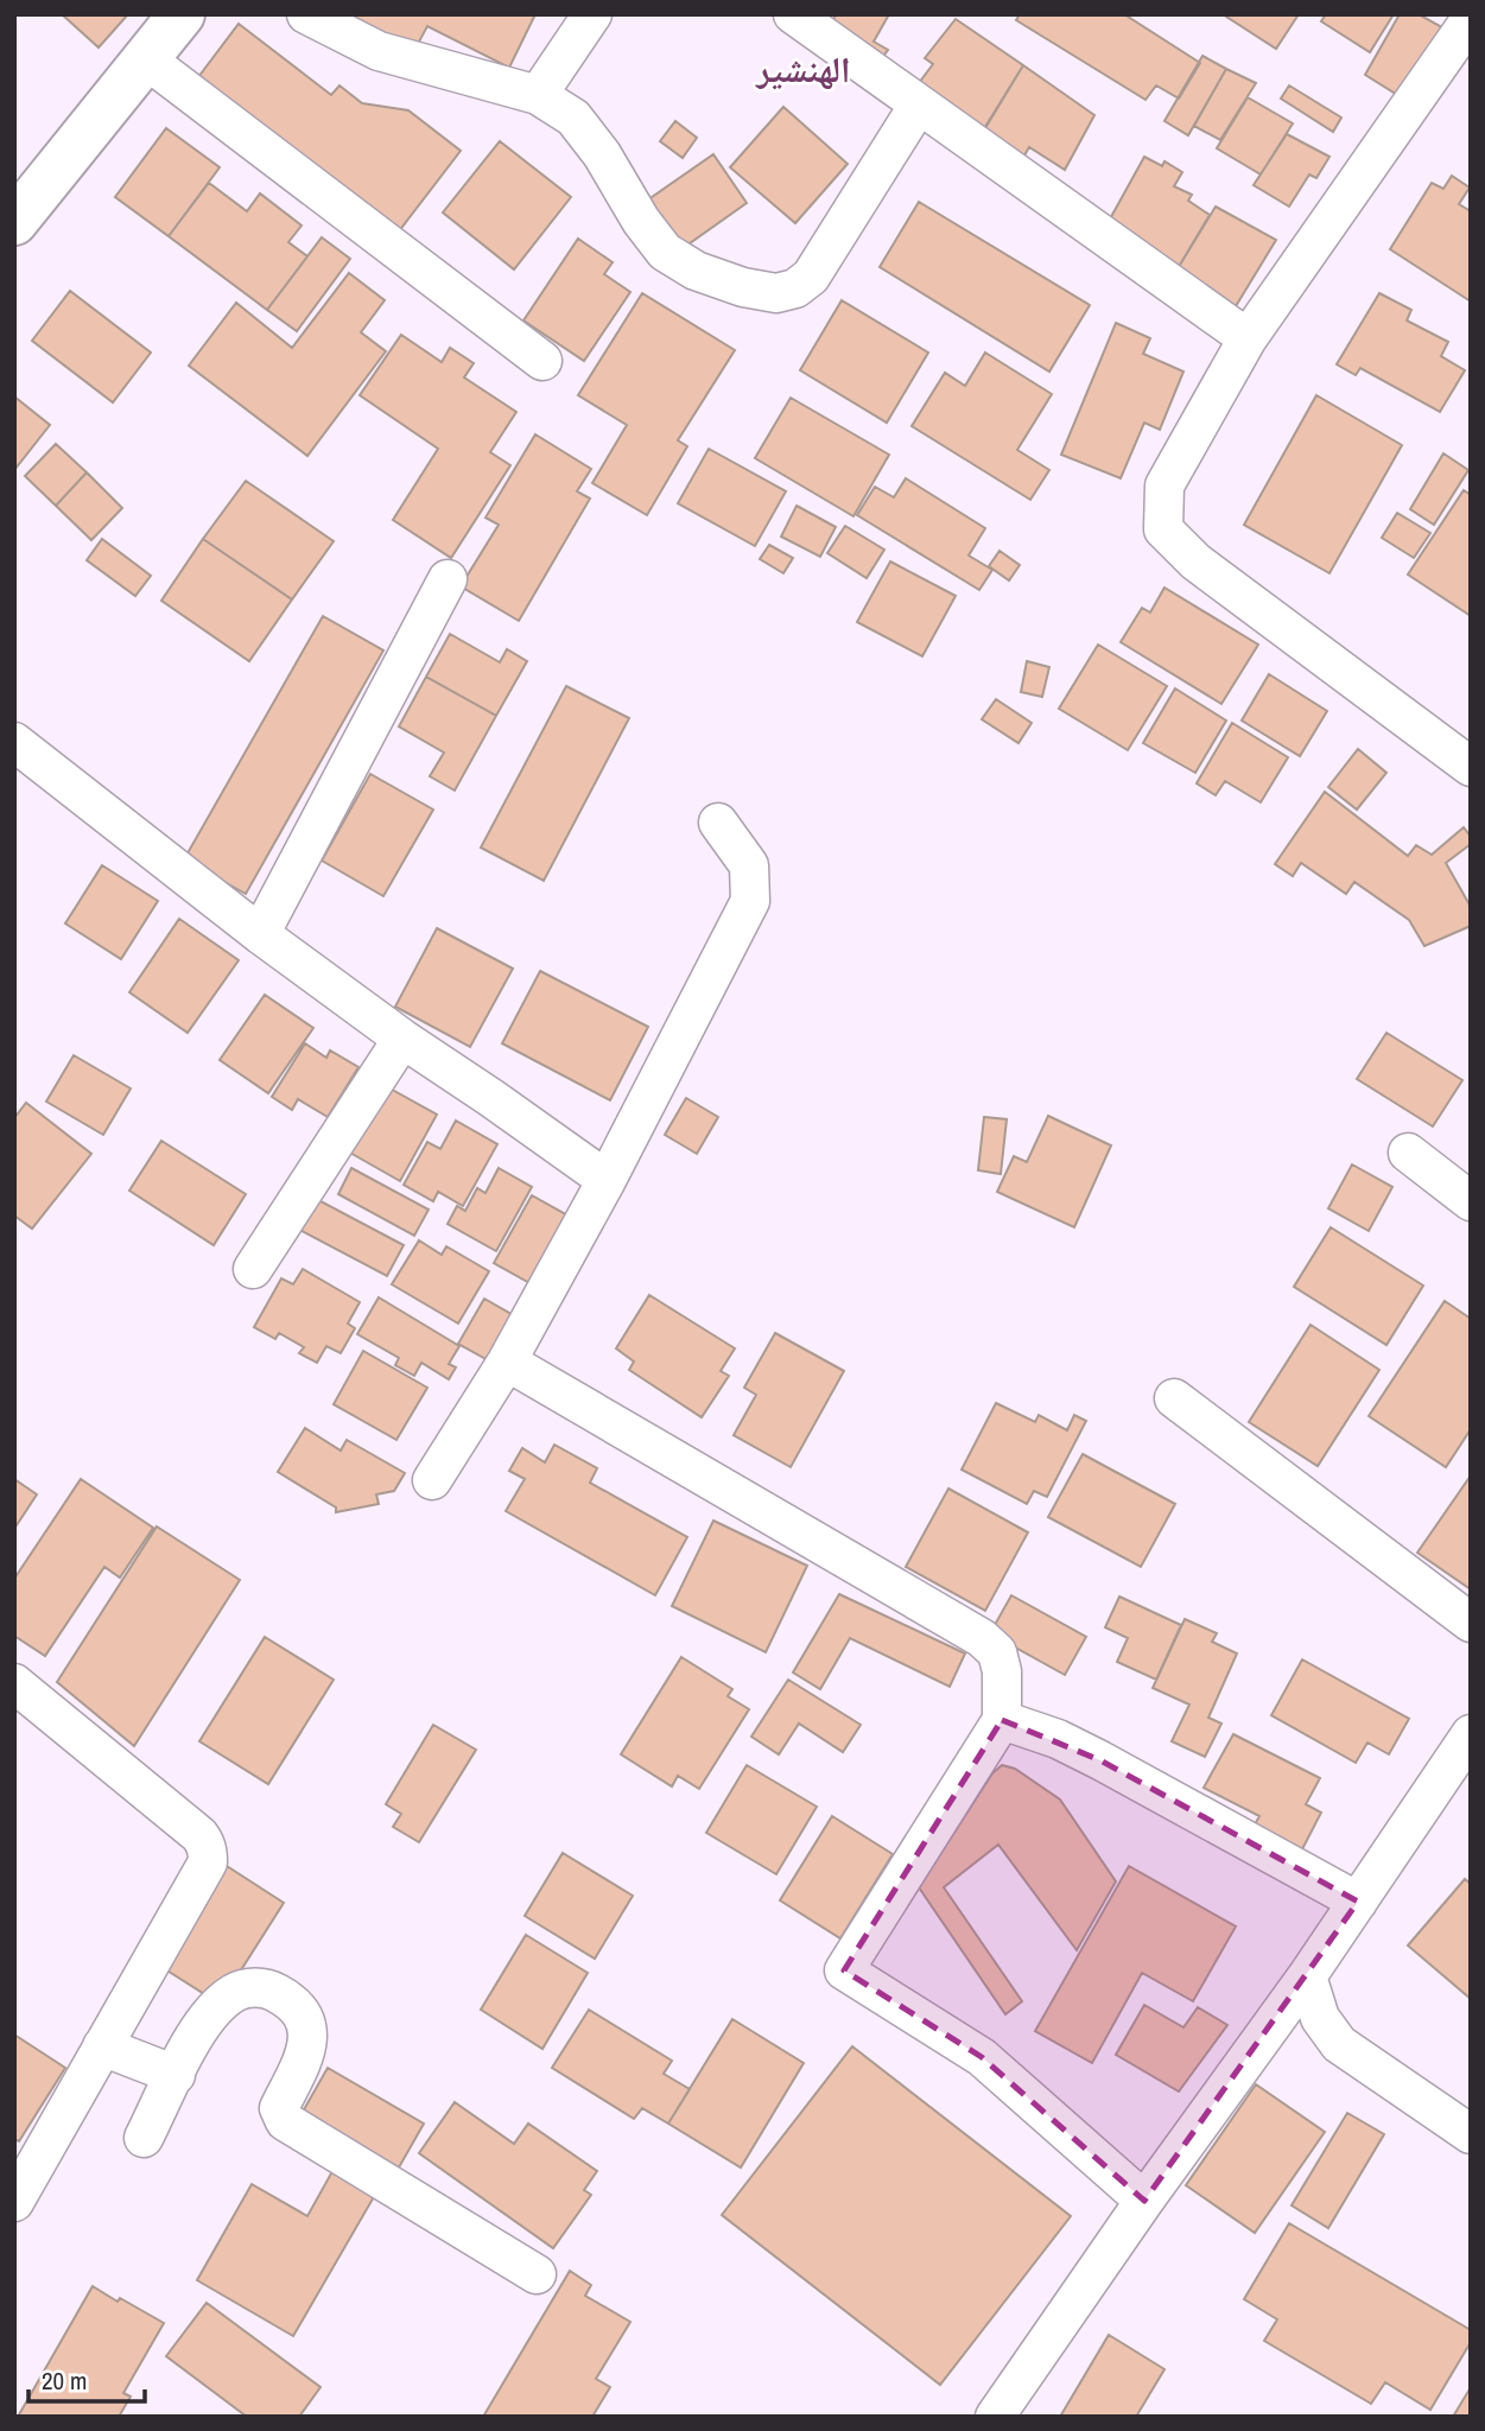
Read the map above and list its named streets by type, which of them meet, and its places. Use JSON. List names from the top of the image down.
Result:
{
  "districts": ["الهنشير"],
  "scale_bar": "20 m"
}
